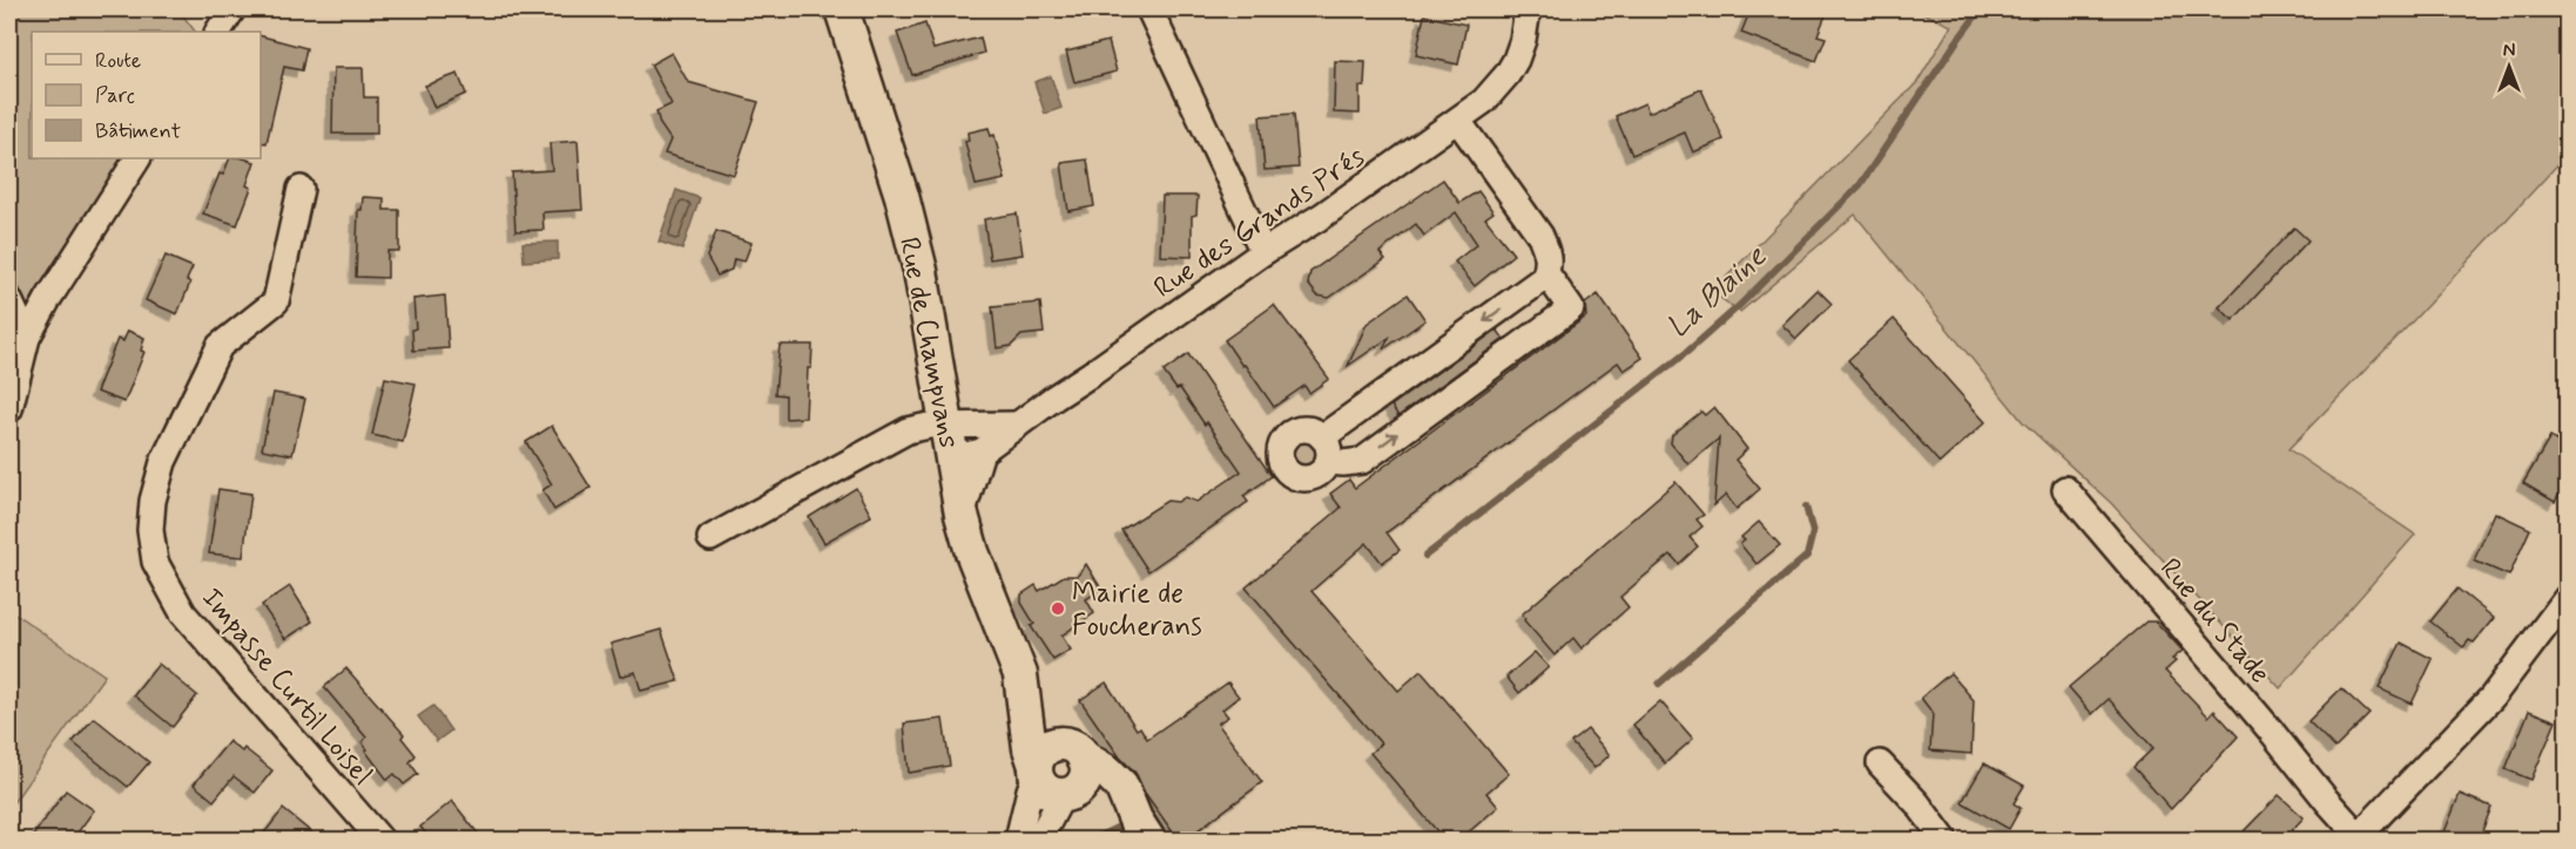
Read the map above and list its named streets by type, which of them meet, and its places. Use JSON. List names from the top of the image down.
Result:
{
  "streets": {
    "street": [
      "Rue des Grands Prés",
      "Rue de Champvans",
      "Rue du Stade",
      "Impasse Curtil Loisel"
    ]
  },
  "crossings": [
    ["Rue des Grands Prés", "Rue de Champvans"]
  ],
  "water": ["La Blaine"],
  "places": ["Mairie de Foucherans"],
  "legend": ["Route", "Parc", "Bâtiment"],
  "north": "top"
}
